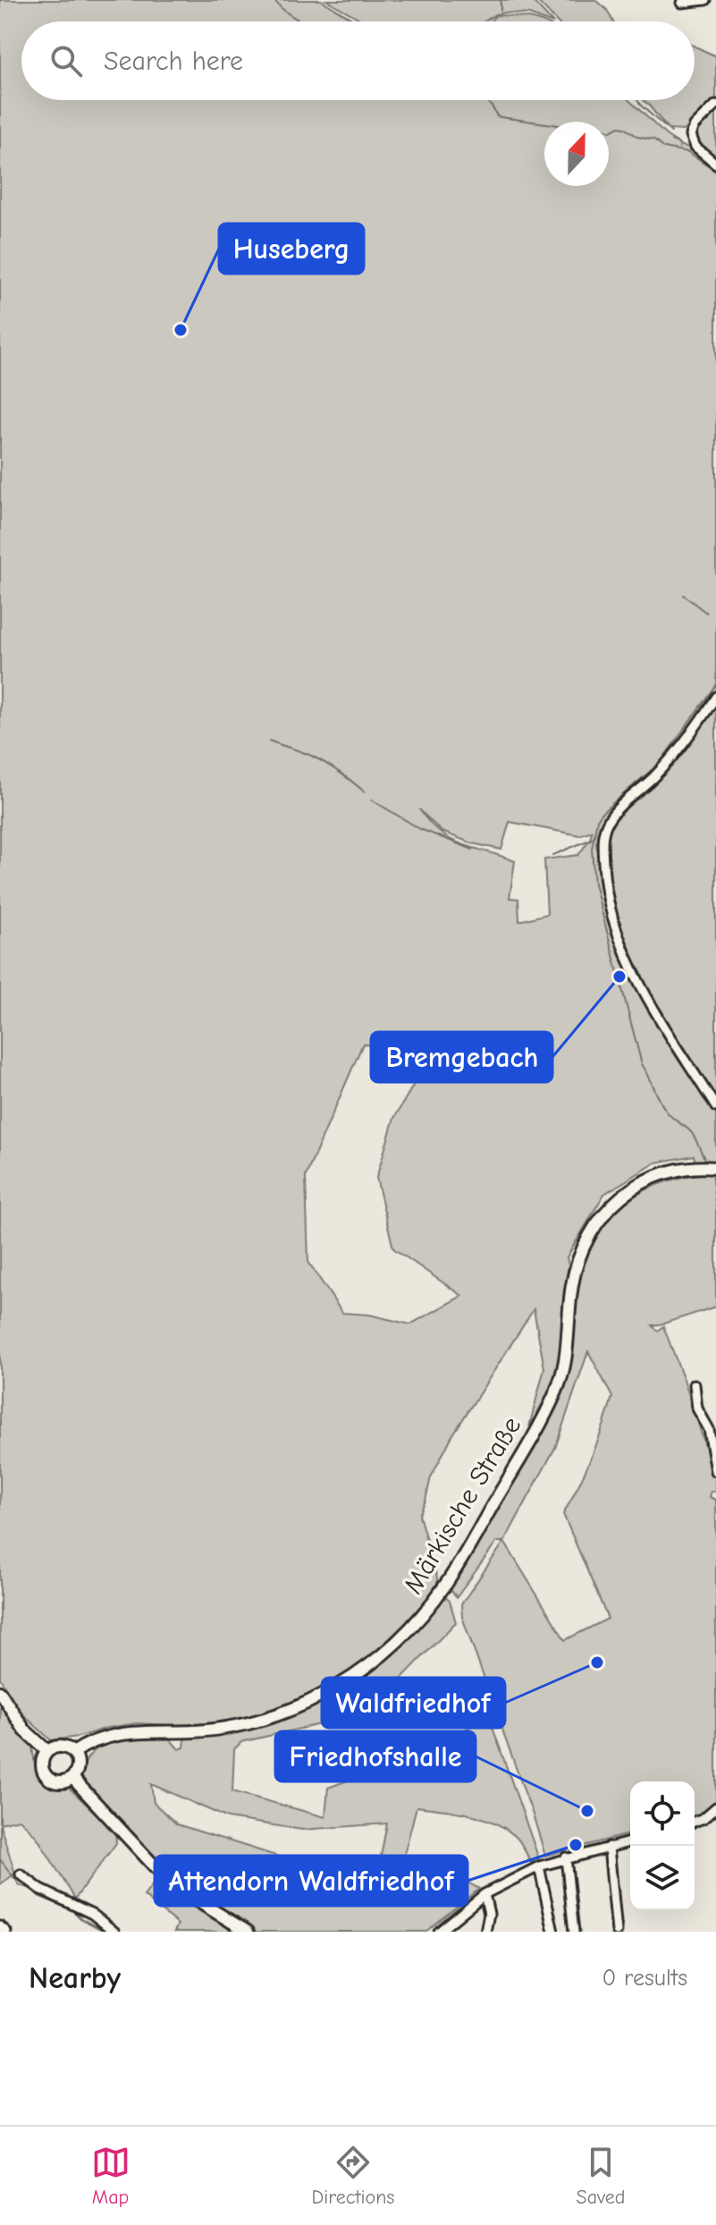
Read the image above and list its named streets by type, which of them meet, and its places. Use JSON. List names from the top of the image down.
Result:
{
  "streets": {
    "main road": ["Märkische Straße"]
  },
  "places": [
    "Huseberg",
    "Bremgebach",
    "Waldfriedhof",
    "Friedhofshalle",
    "Attendorn Waldfriedhof"
  ],
  "north": "top",
  "page": {
    "search": "Search here",
    "heading": ["Nearby", "0 results"],
    "nav": ["Map", "Directions", "Saved"]
  }
}
